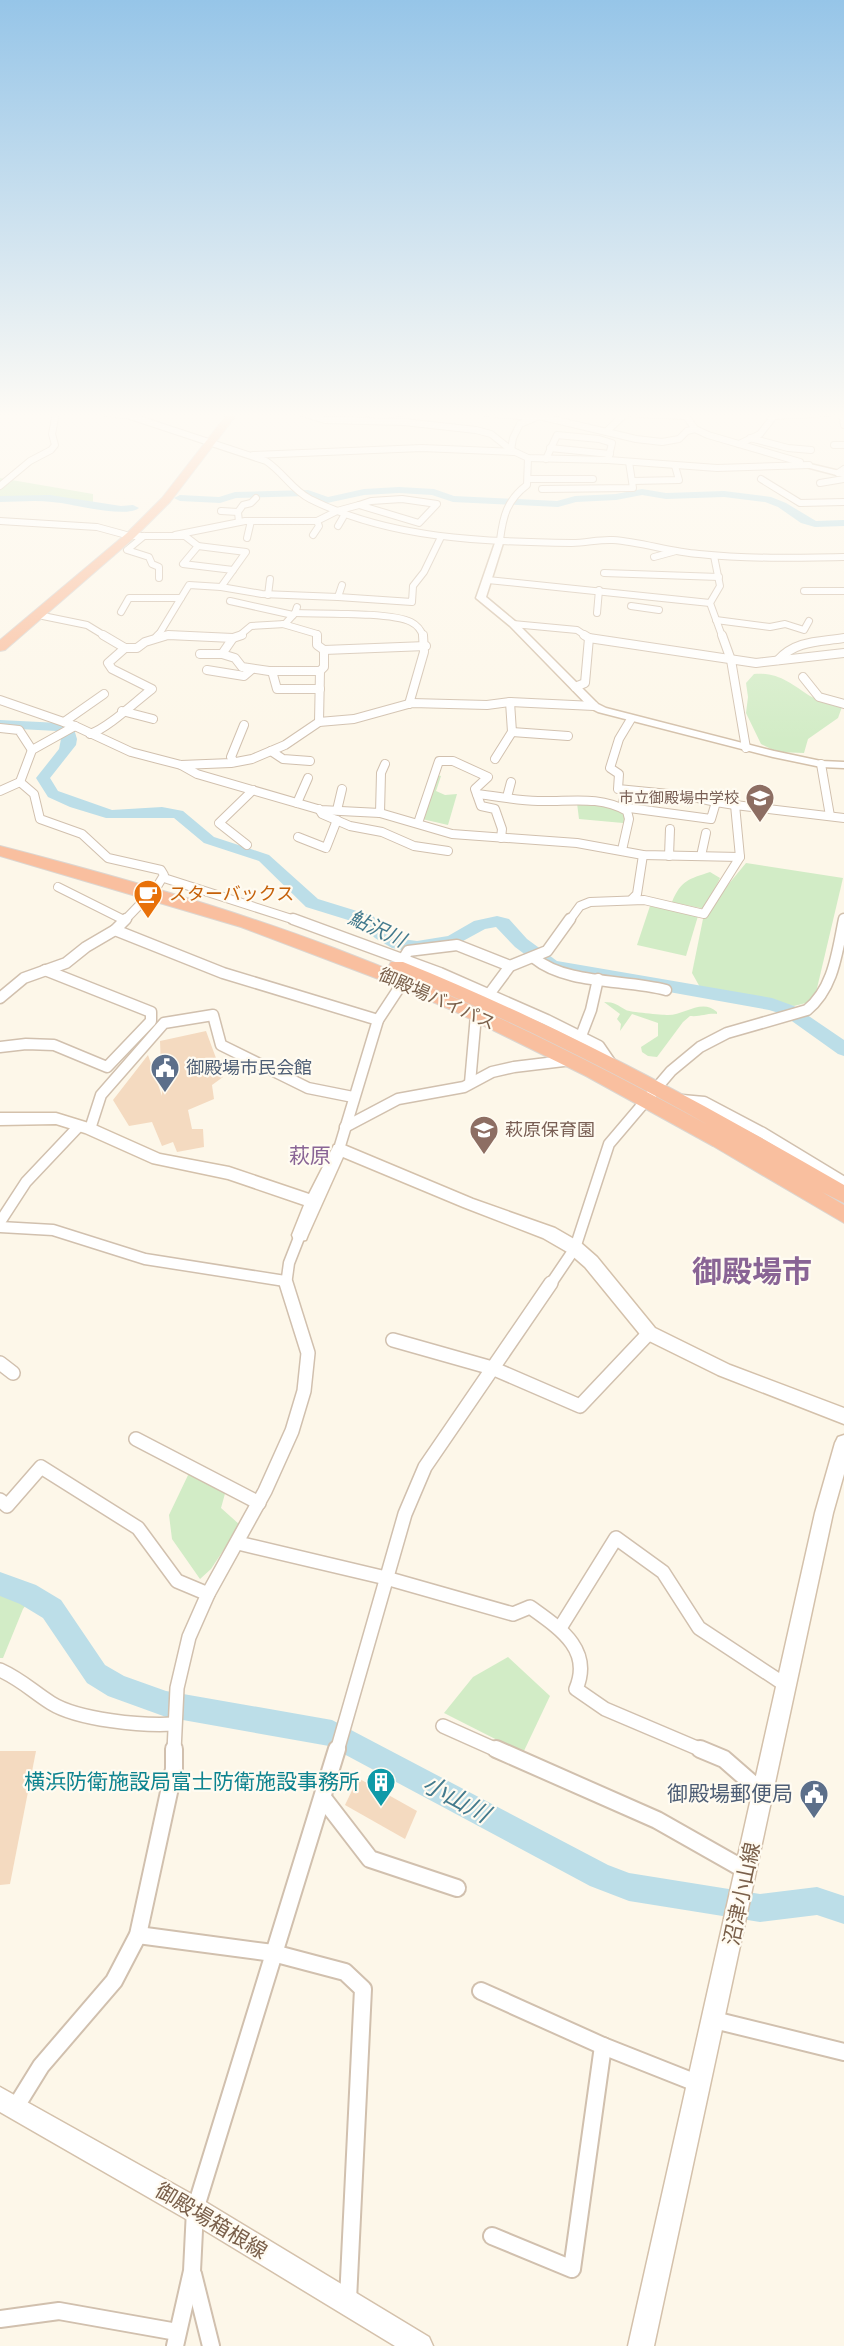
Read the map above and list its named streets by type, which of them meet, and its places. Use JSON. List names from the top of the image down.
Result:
{
  "streets": {
    "highway": ["御殿場バイパス"],
    "street": ["沼津小山線", "御殿場箱根線"]
  },
  "districts": ["萩原", "御殿場市"],
  "water": ["鮎沢川", "小山川"],
  "places": {
    "school or university": ["市立御殿場中学校", "萩原保育園"],
    "cafe": ["スターバックス"],
    "public building": ["御殿場市民会館", "御殿場郵便局"],
    "building": ["横浜防衛施設局富士防衛施設事務所"]
  }
}
